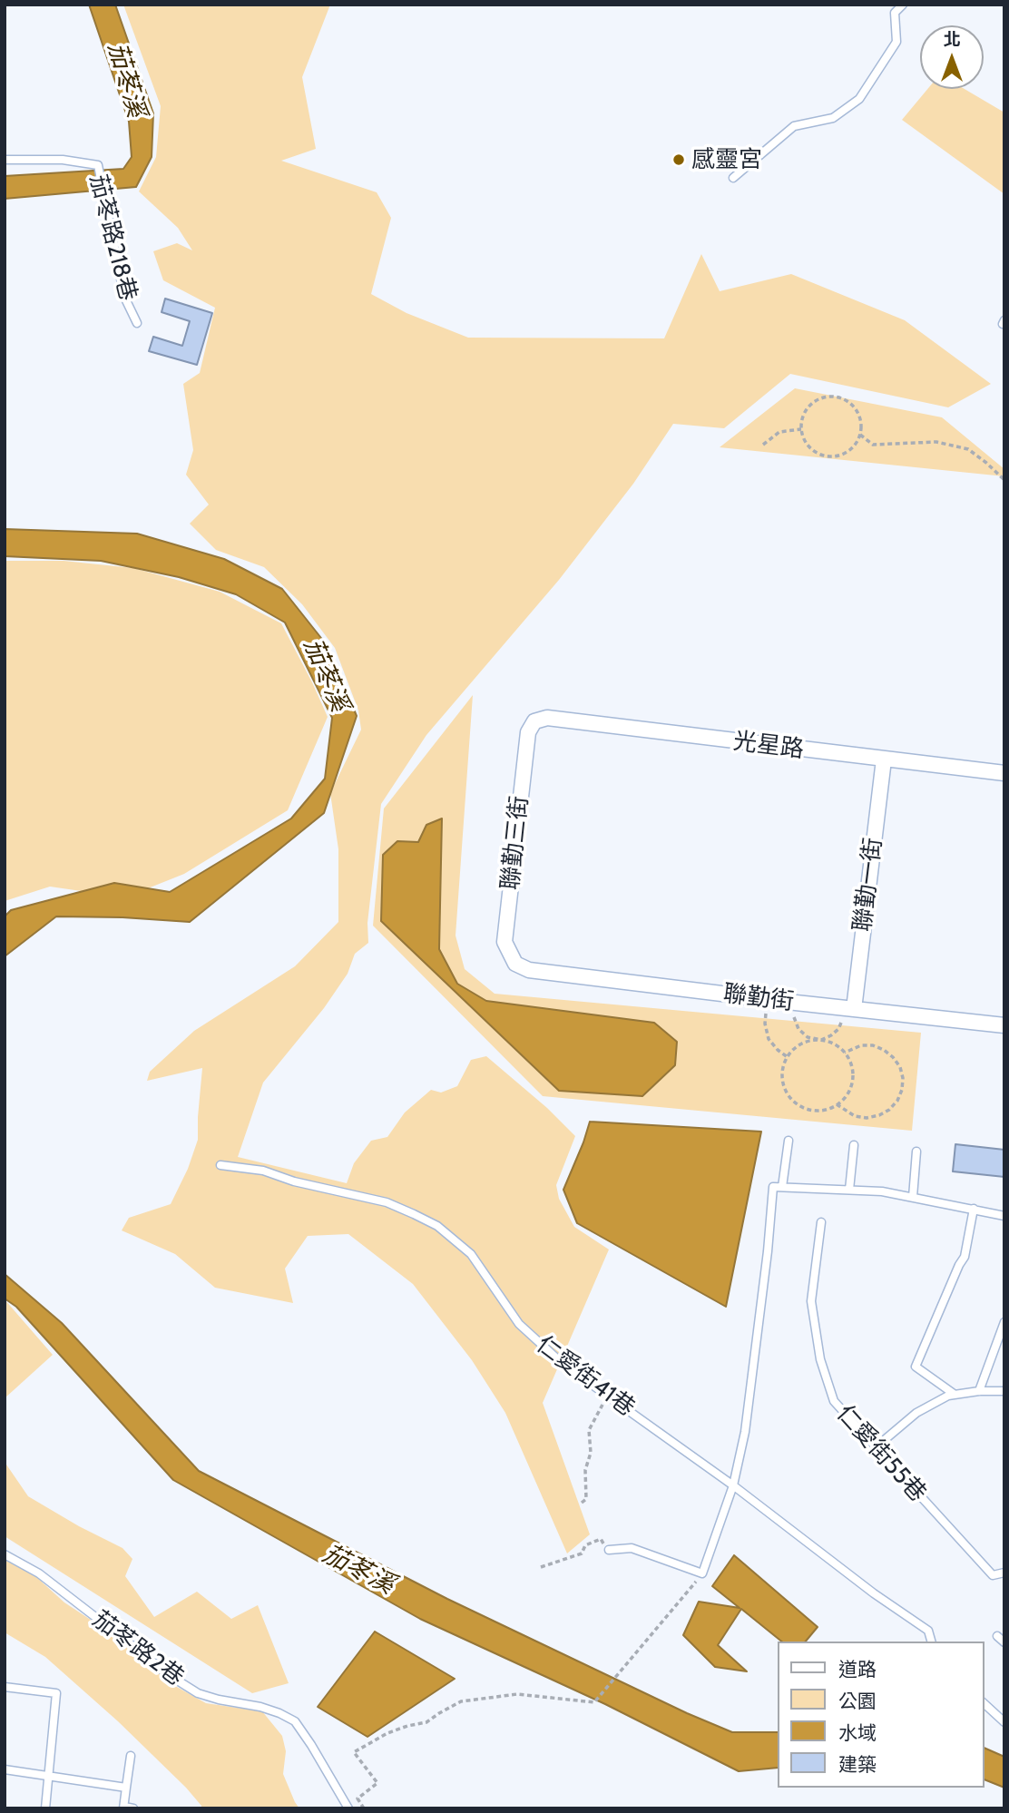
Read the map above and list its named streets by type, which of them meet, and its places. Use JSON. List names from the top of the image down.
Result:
{
  "streets": {
    "street": [
      "光星路",
      "聯勤三街",
      "聯勤一街",
      "聯勤街"
    ],
    "lane": [
      "茄苳路218巷",
      "仁愛街41巷",
      "仁愛街55巷",
      "茄苳路2巷"
    ]
  },
  "crossings": [
    ["光星路", "聯勤三街"],
    ["光星路", "聯勤一街"],
    ["聯勤三街", "聯勤街"],
    ["聯勤一街", "聯勤街"]
  ],
  "water": ["茄苳溪"],
  "places": ["感靈宮"],
  "legend": [
    "道路",
    "公園",
    "水域",
    "建築"
  ],
  "north": "top"
}
